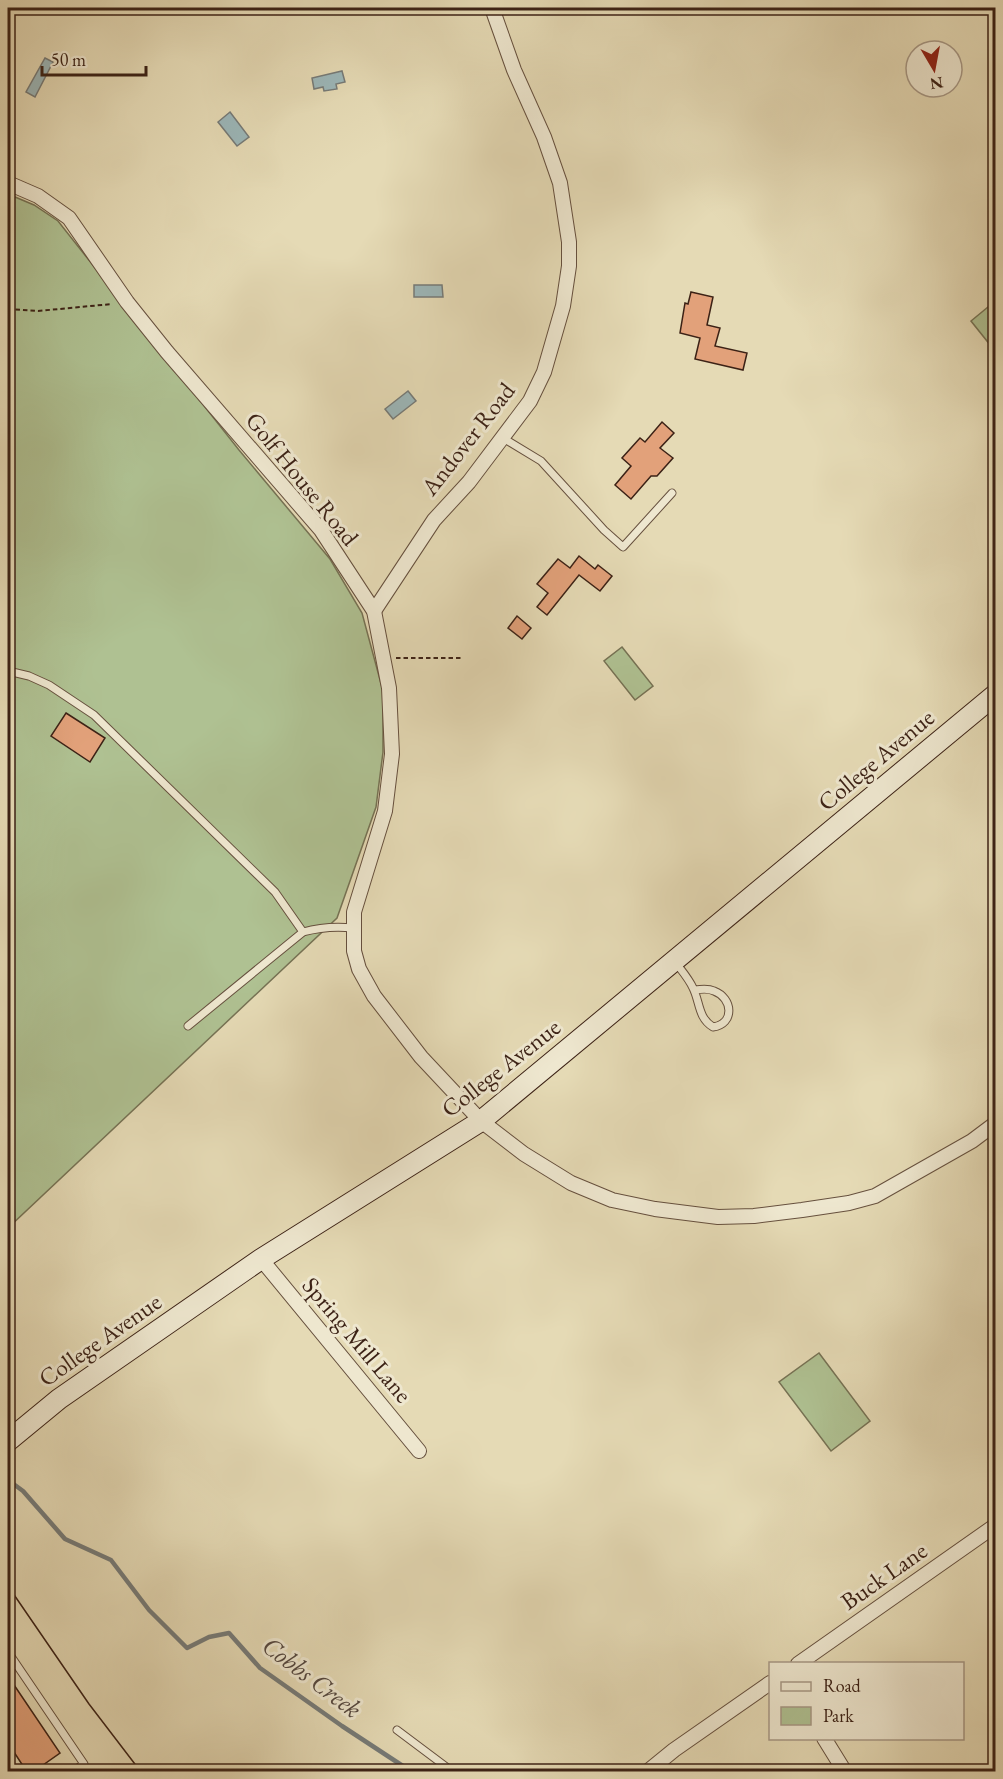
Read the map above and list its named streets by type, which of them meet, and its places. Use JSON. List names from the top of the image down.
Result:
{
  "streets": {
    "main road": ["College Avenue"],
    "street": [
      "Andover Road",
      "Golf House Road",
      "Spring Mill Lane",
      "Buck Lane"
    ]
  },
  "crossings": [
    ["Andover Road", "Golf House Road"],
    ["Golf House Road", "College Avenue"],
    ["College Avenue", "Spring Mill Lane"]
  ],
  "water": ["Cobbs Creek"],
  "legend": ["Road", "Park"],
  "scale_bar": "50 m",
  "north": "bottom"
}
